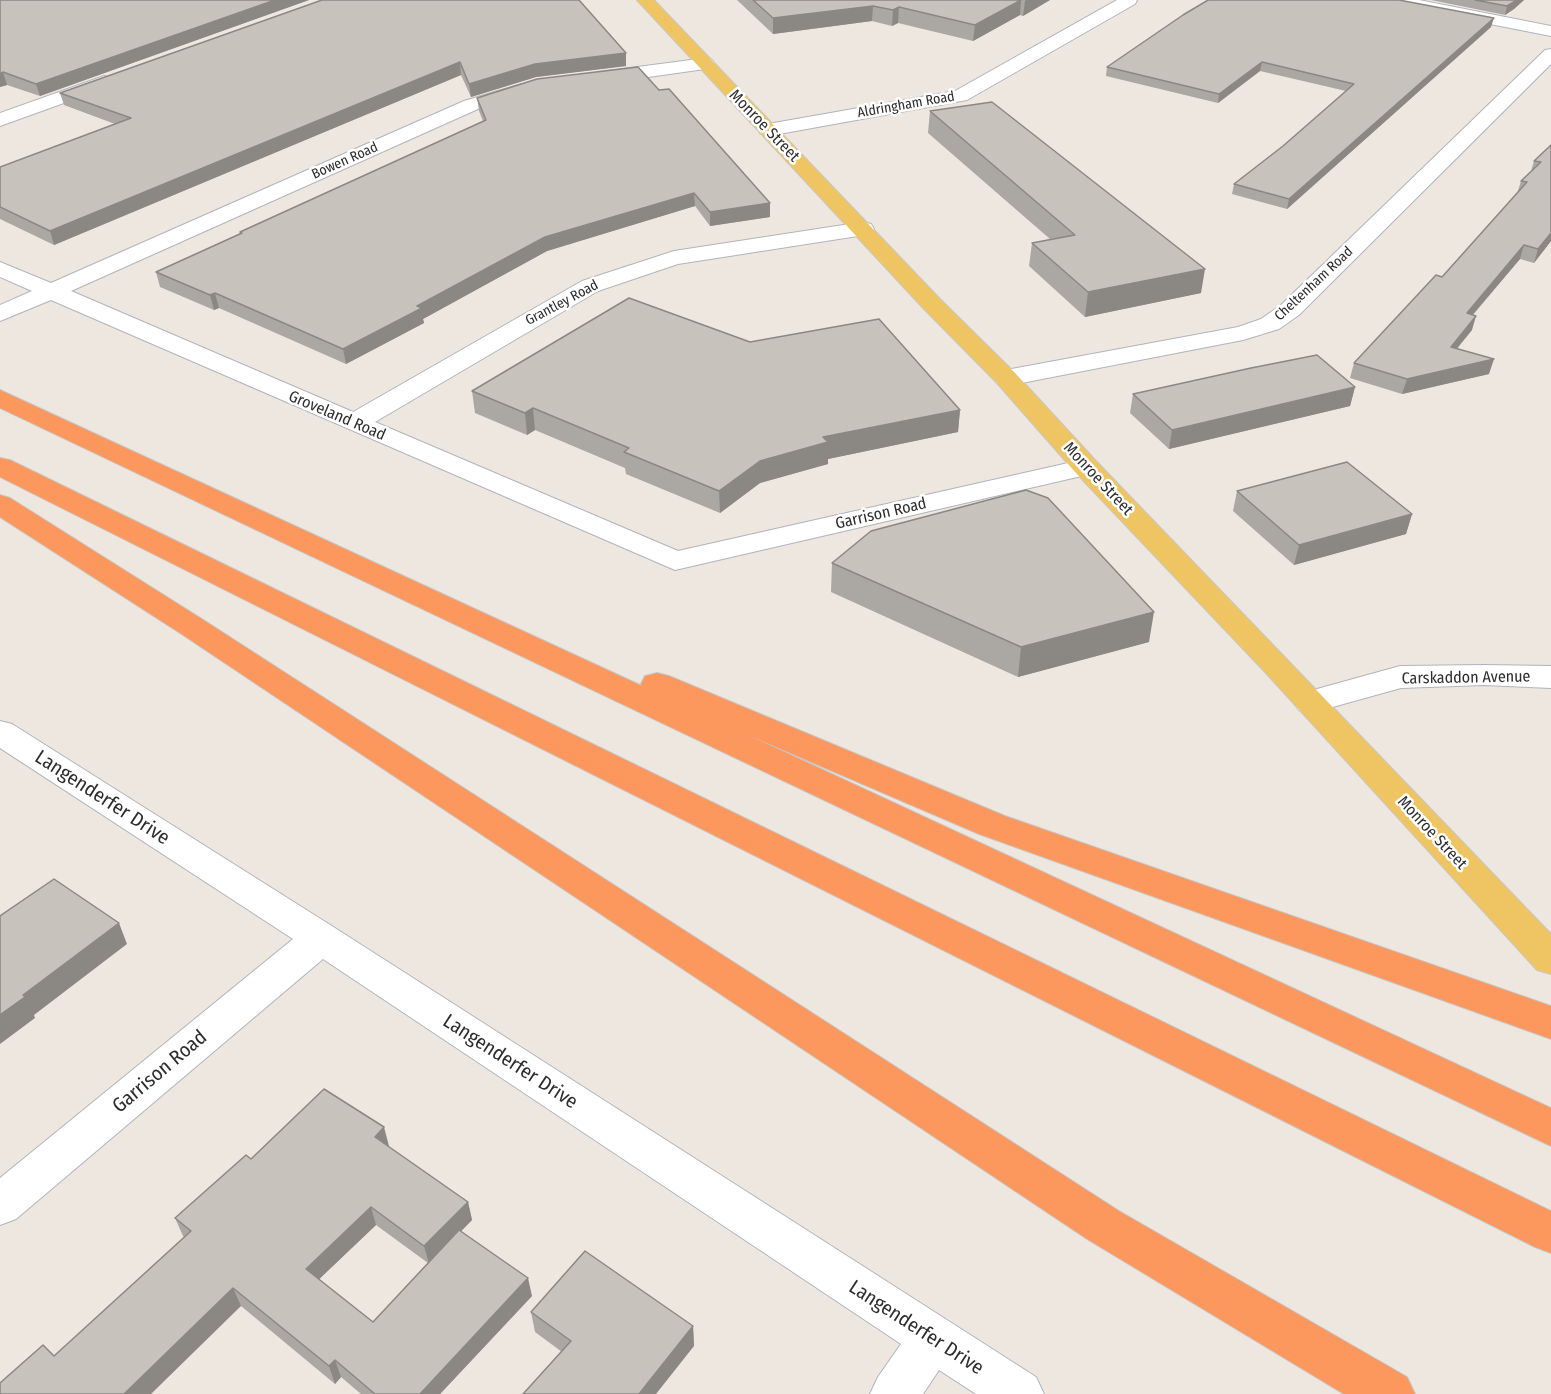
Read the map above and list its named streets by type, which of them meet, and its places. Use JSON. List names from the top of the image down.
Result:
{
  "streets": {
    "main road": ["Monroe Street"],
    "street": [
      "Aldringham Road",
      "Bowen Road",
      "Cheltenham Road",
      "Grantley Road",
      "Groveland Road",
      "Garrison Road",
      "Carskaddon Avenue",
      "Langenderfer Drive"
    ]
  },
  "crossings": [
    ["Aldringham Road", "Monroe Street"],
    ["Monroe Street", "Cheltenham Road"],
    ["Monroe Street", "Grantley Road"],
    ["Monroe Street", "Garrison Road"],
    ["Monroe Street", "Carskaddon Avenue"],
    ["Bowen Road", "Groveland Road"],
    ["Grantley Road", "Groveland Road"],
    ["Groveland Road", "Garrison Road"],
    ["Garrison Road", "Langenderfer Drive"]
  ]
}
